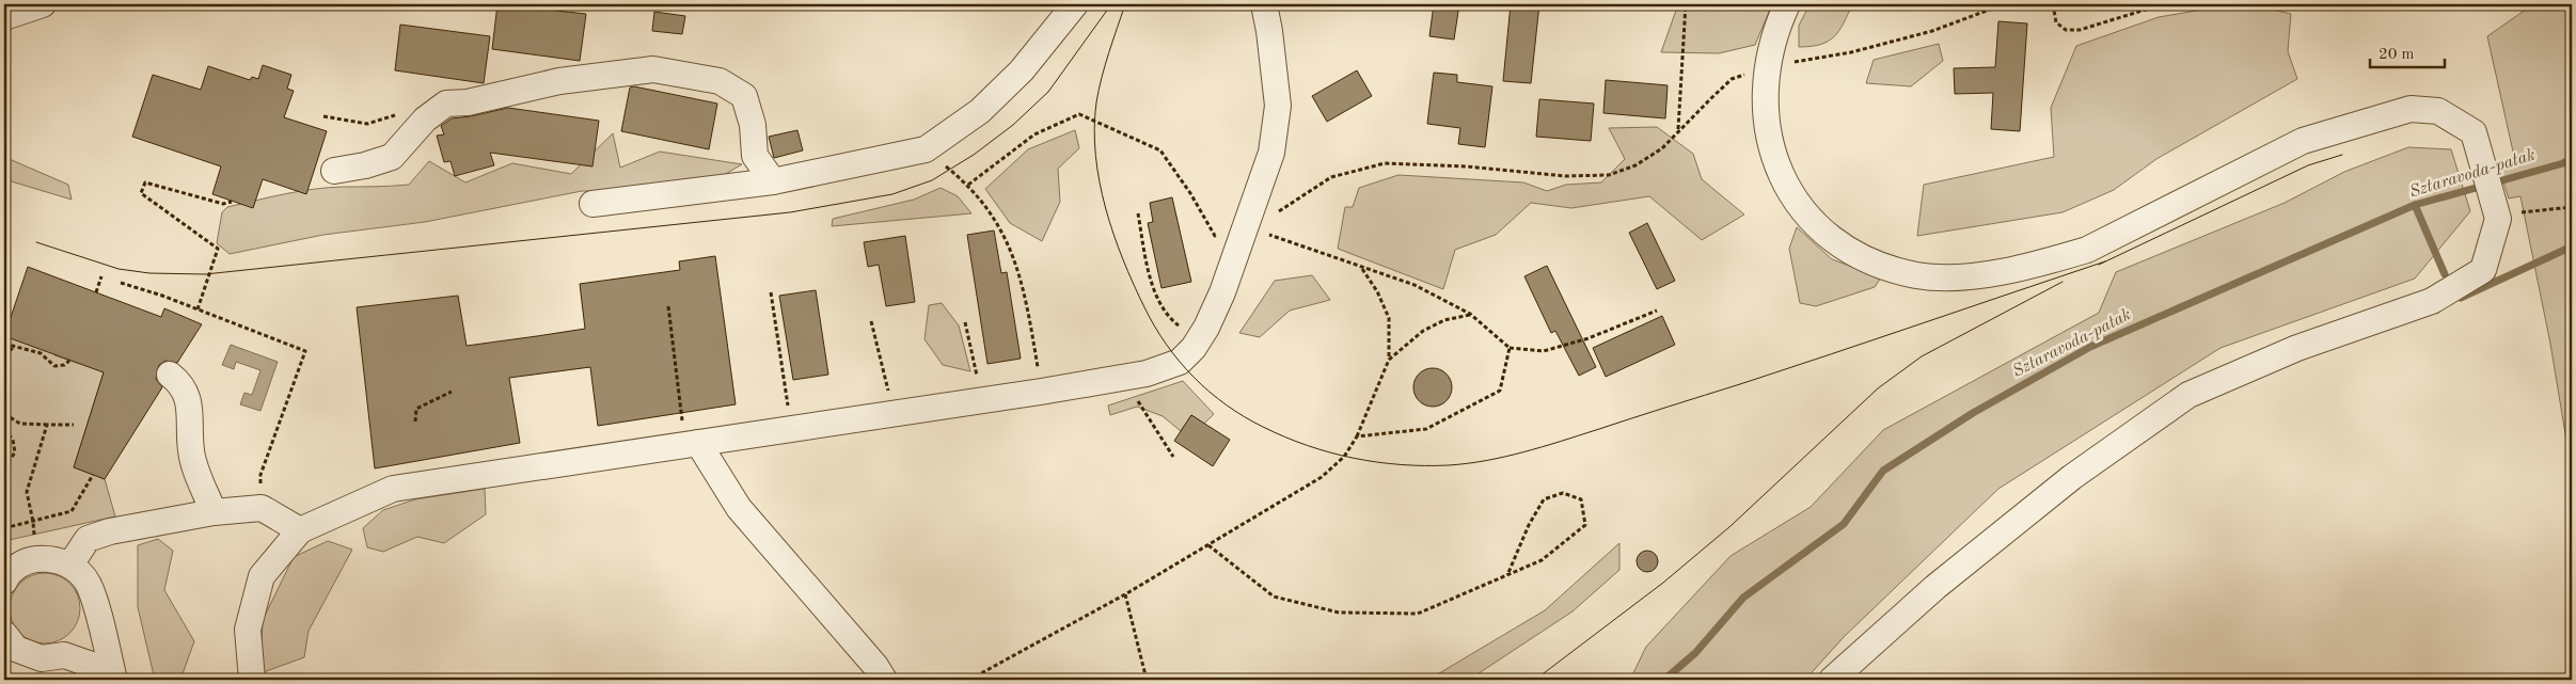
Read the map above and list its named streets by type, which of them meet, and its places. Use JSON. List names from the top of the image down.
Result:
{
  "water": ["Sztaravoda-patak"],
  "scale_bar": "20 m"
}
